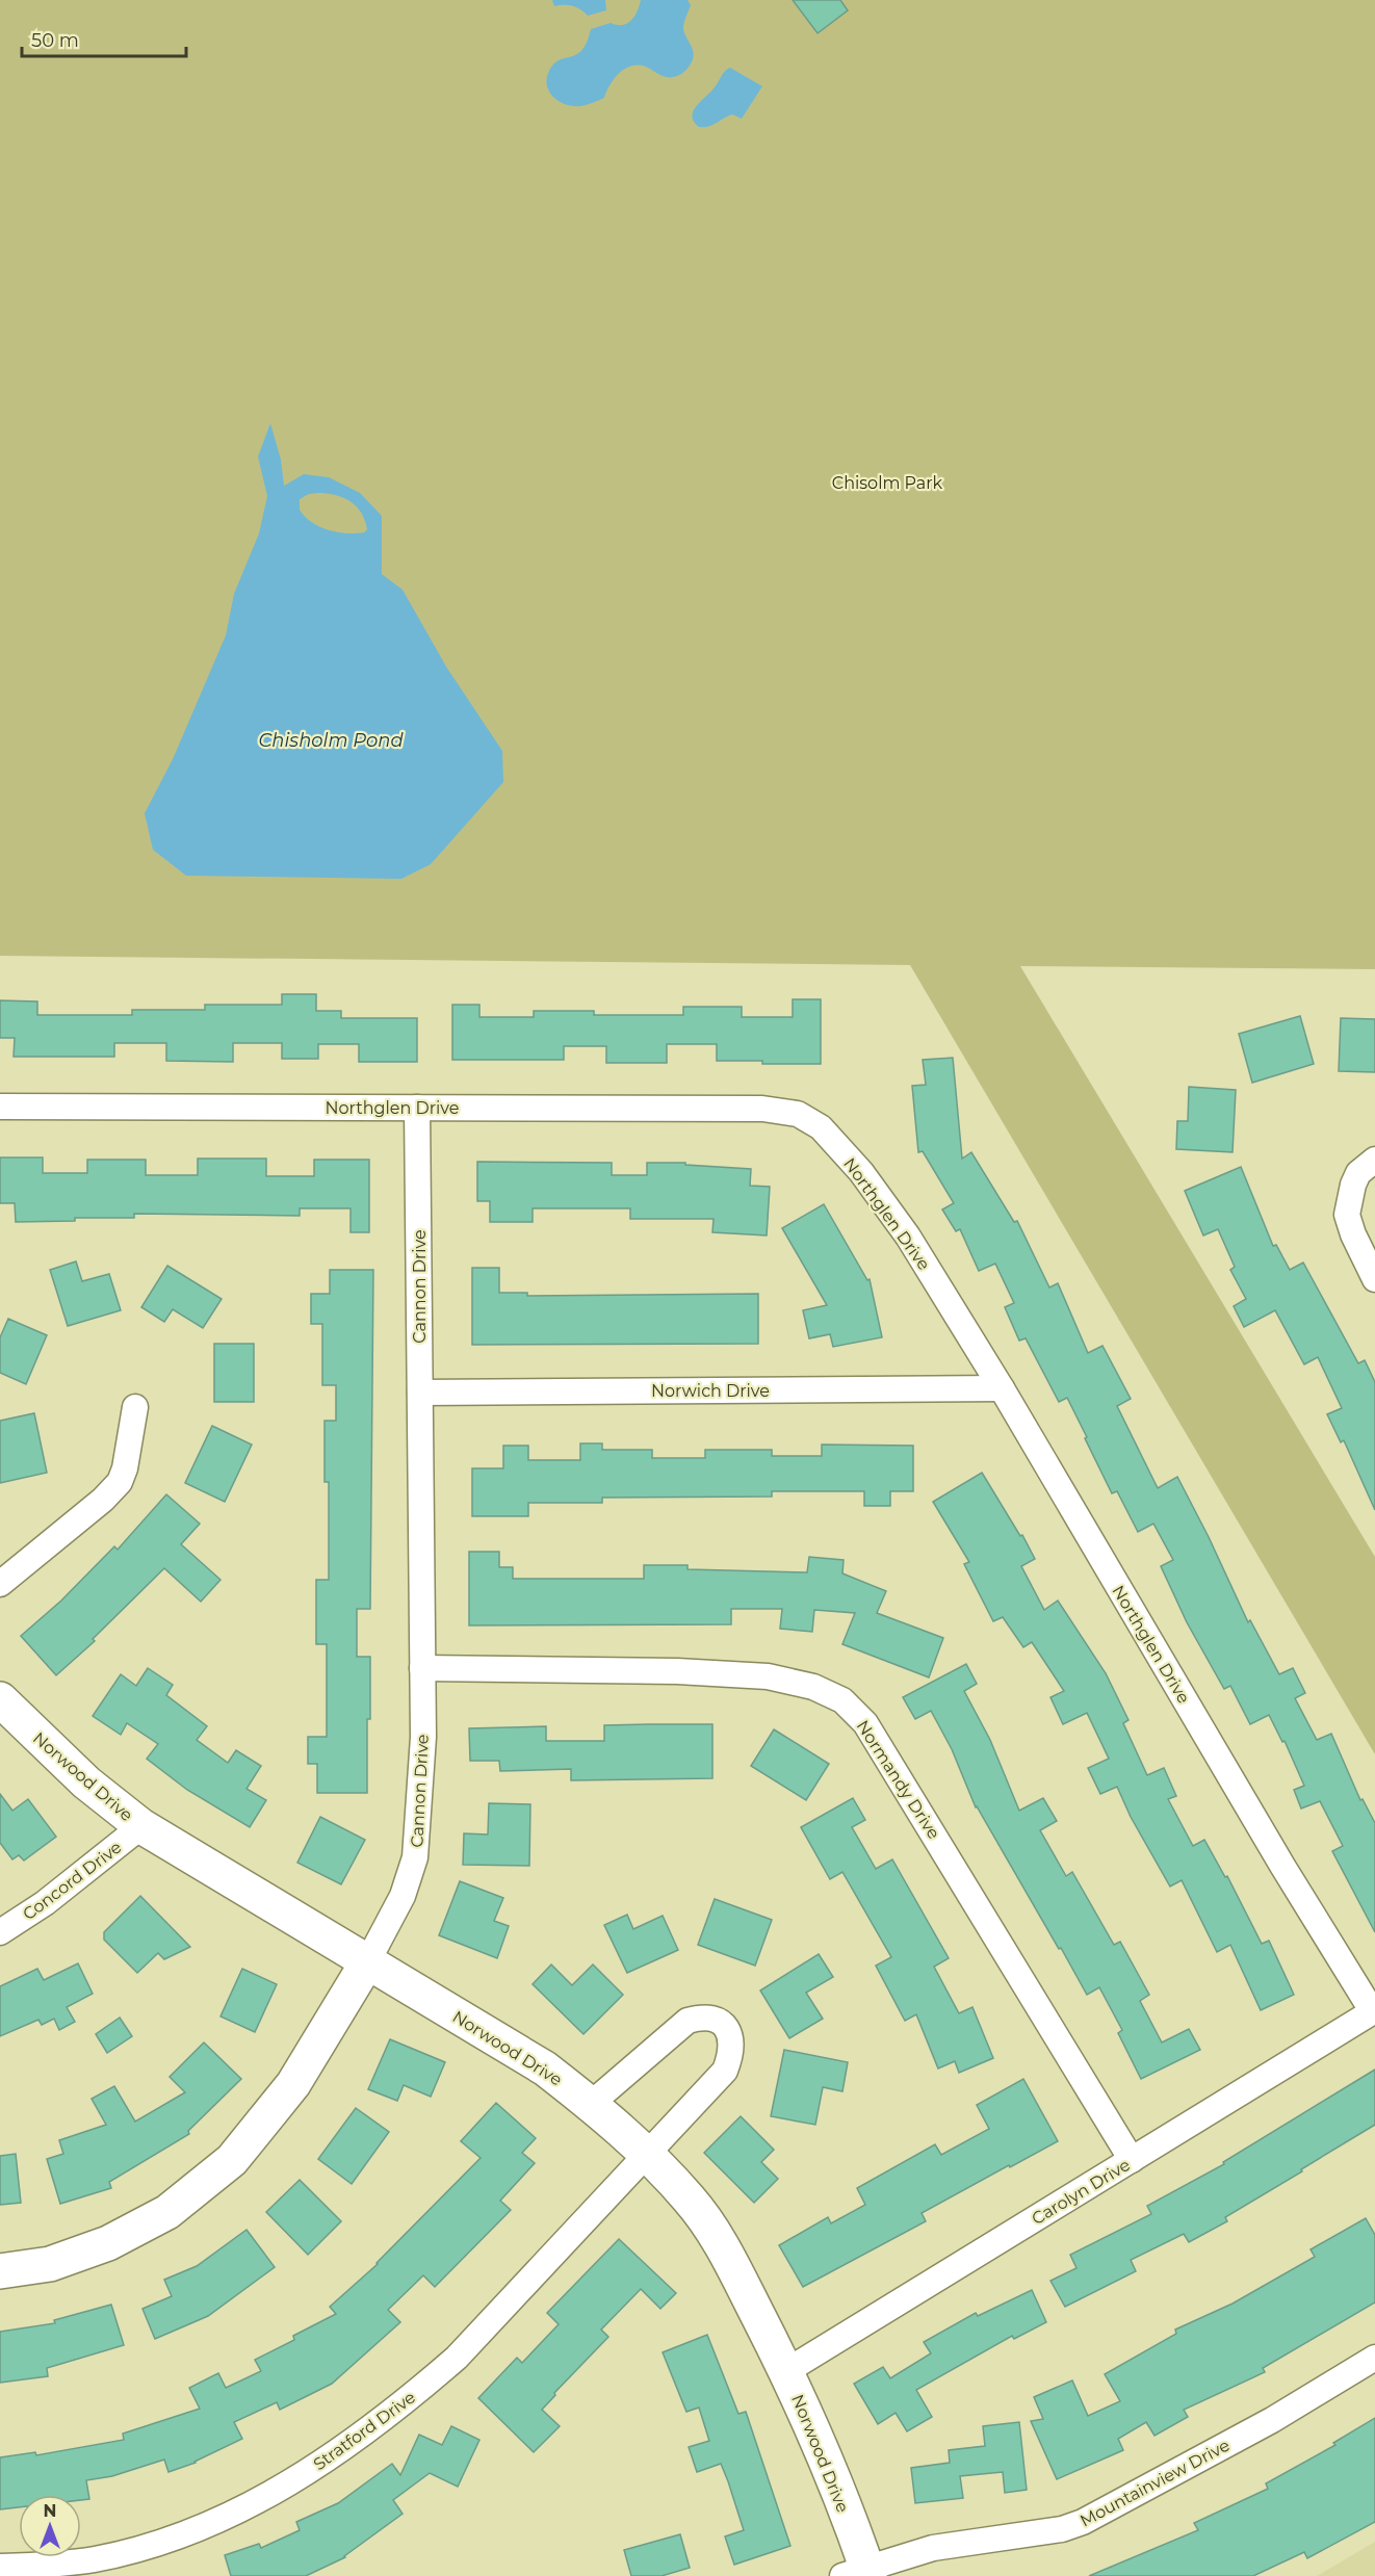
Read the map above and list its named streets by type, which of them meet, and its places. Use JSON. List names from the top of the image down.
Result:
{
  "streets": {
    "main road": ["Cannon Drive", "Norwood Drive"],
    "street": [
      "Northglen Drive",
      "Norwich Drive",
      "Normandy Drive",
      "Concord Drive",
      "Carolyn Drive",
      "Stratford Drive",
      "Mountainview Drive"
    ]
  },
  "crossings": [
    ["Northglen Drive", "Cannon Drive"],
    ["Northglen Drive", "Norwich Drive"],
    ["Northglen Drive", "Carolyn Drive"],
    ["Cannon Drive", "Norwich Drive"],
    ["Cannon Drive", "Norwood Drive"],
    ["Cannon Drive", "Normandy Drive"],
    ["Norwood Drive", "Concord Drive"],
    ["Norwood Drive", "Carolyn Drive"],
    ["Norwood Drive", "Stratford Drive"],
    ["Norwood Drive", "Mountainview Drive"],
    ["Normandy Drive", "Carolyn Drive"]
  ],
  "water": ["Chisholm Pond"],
  "parks": ["Chisolm Park"],
  "scale_bar": "50 m",
  "north": "top"
}
